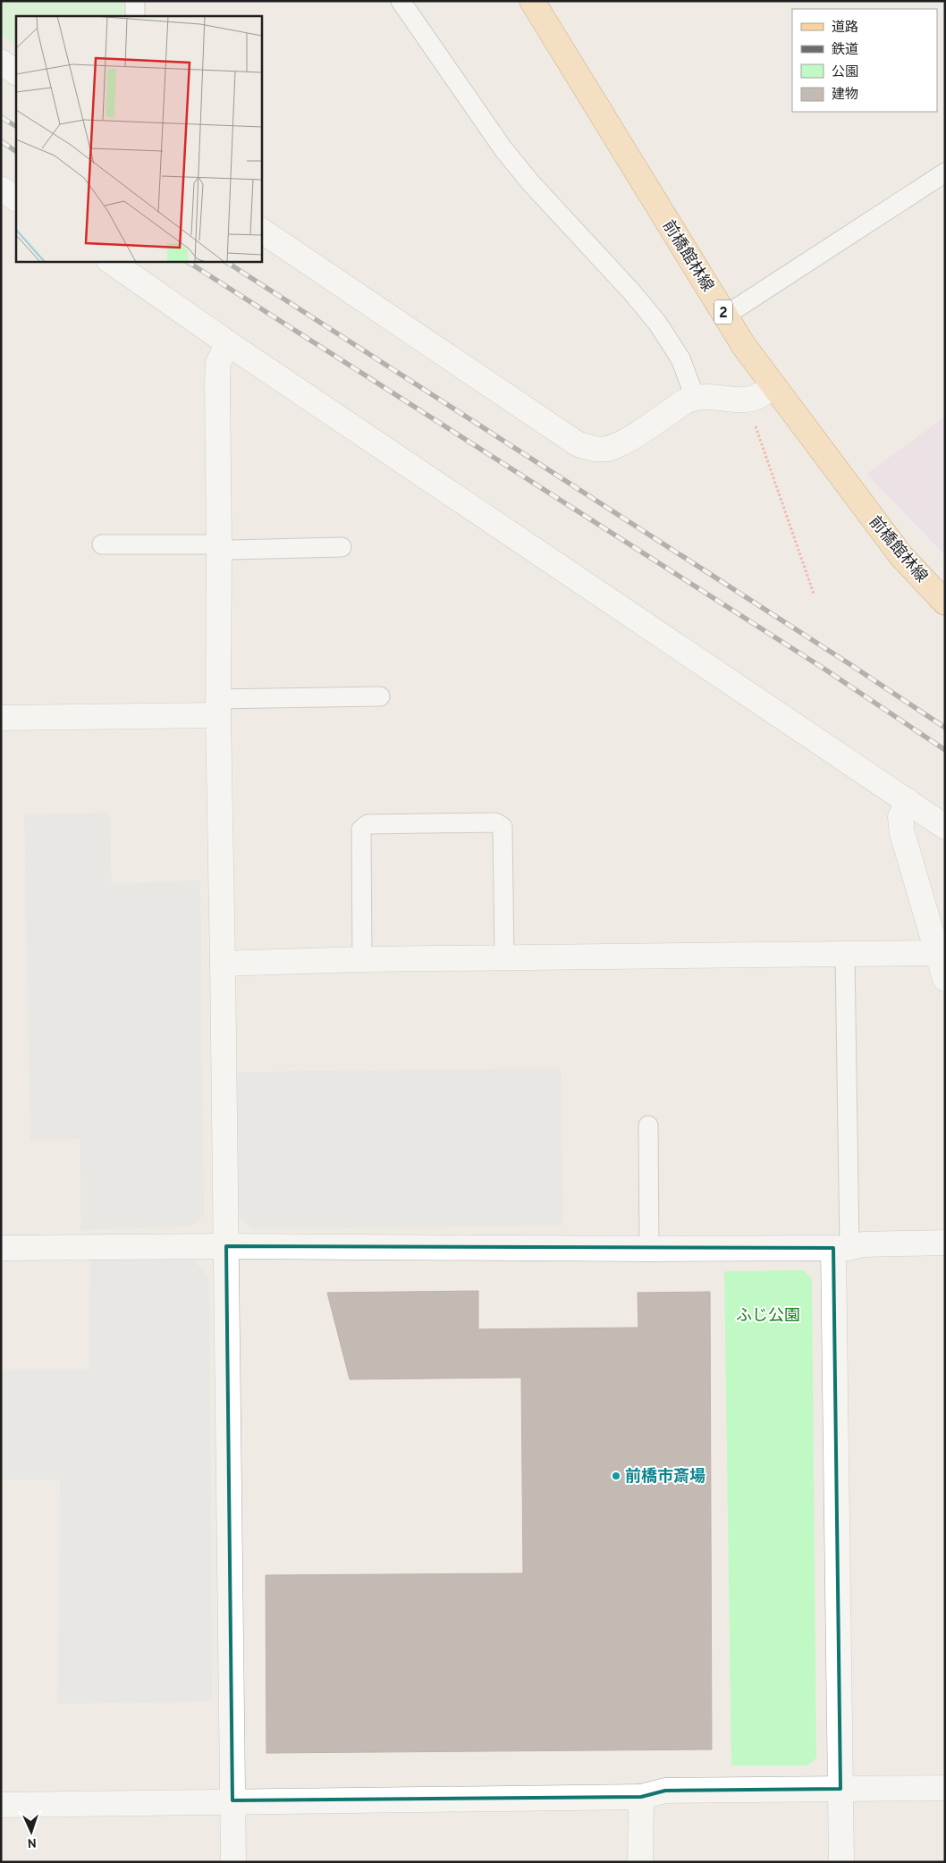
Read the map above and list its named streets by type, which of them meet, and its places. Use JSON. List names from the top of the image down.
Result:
{
  "streets": {
    "main road": ["前橋館林線", "2"]
  },
  "parks": ["ふじ公園"],
  "places": ["前橋市斎場"],
  "legend": [
    "道路",
    "鉄道",
    "公園",
    "建物"
  ],
  "north": "bottom"
}
